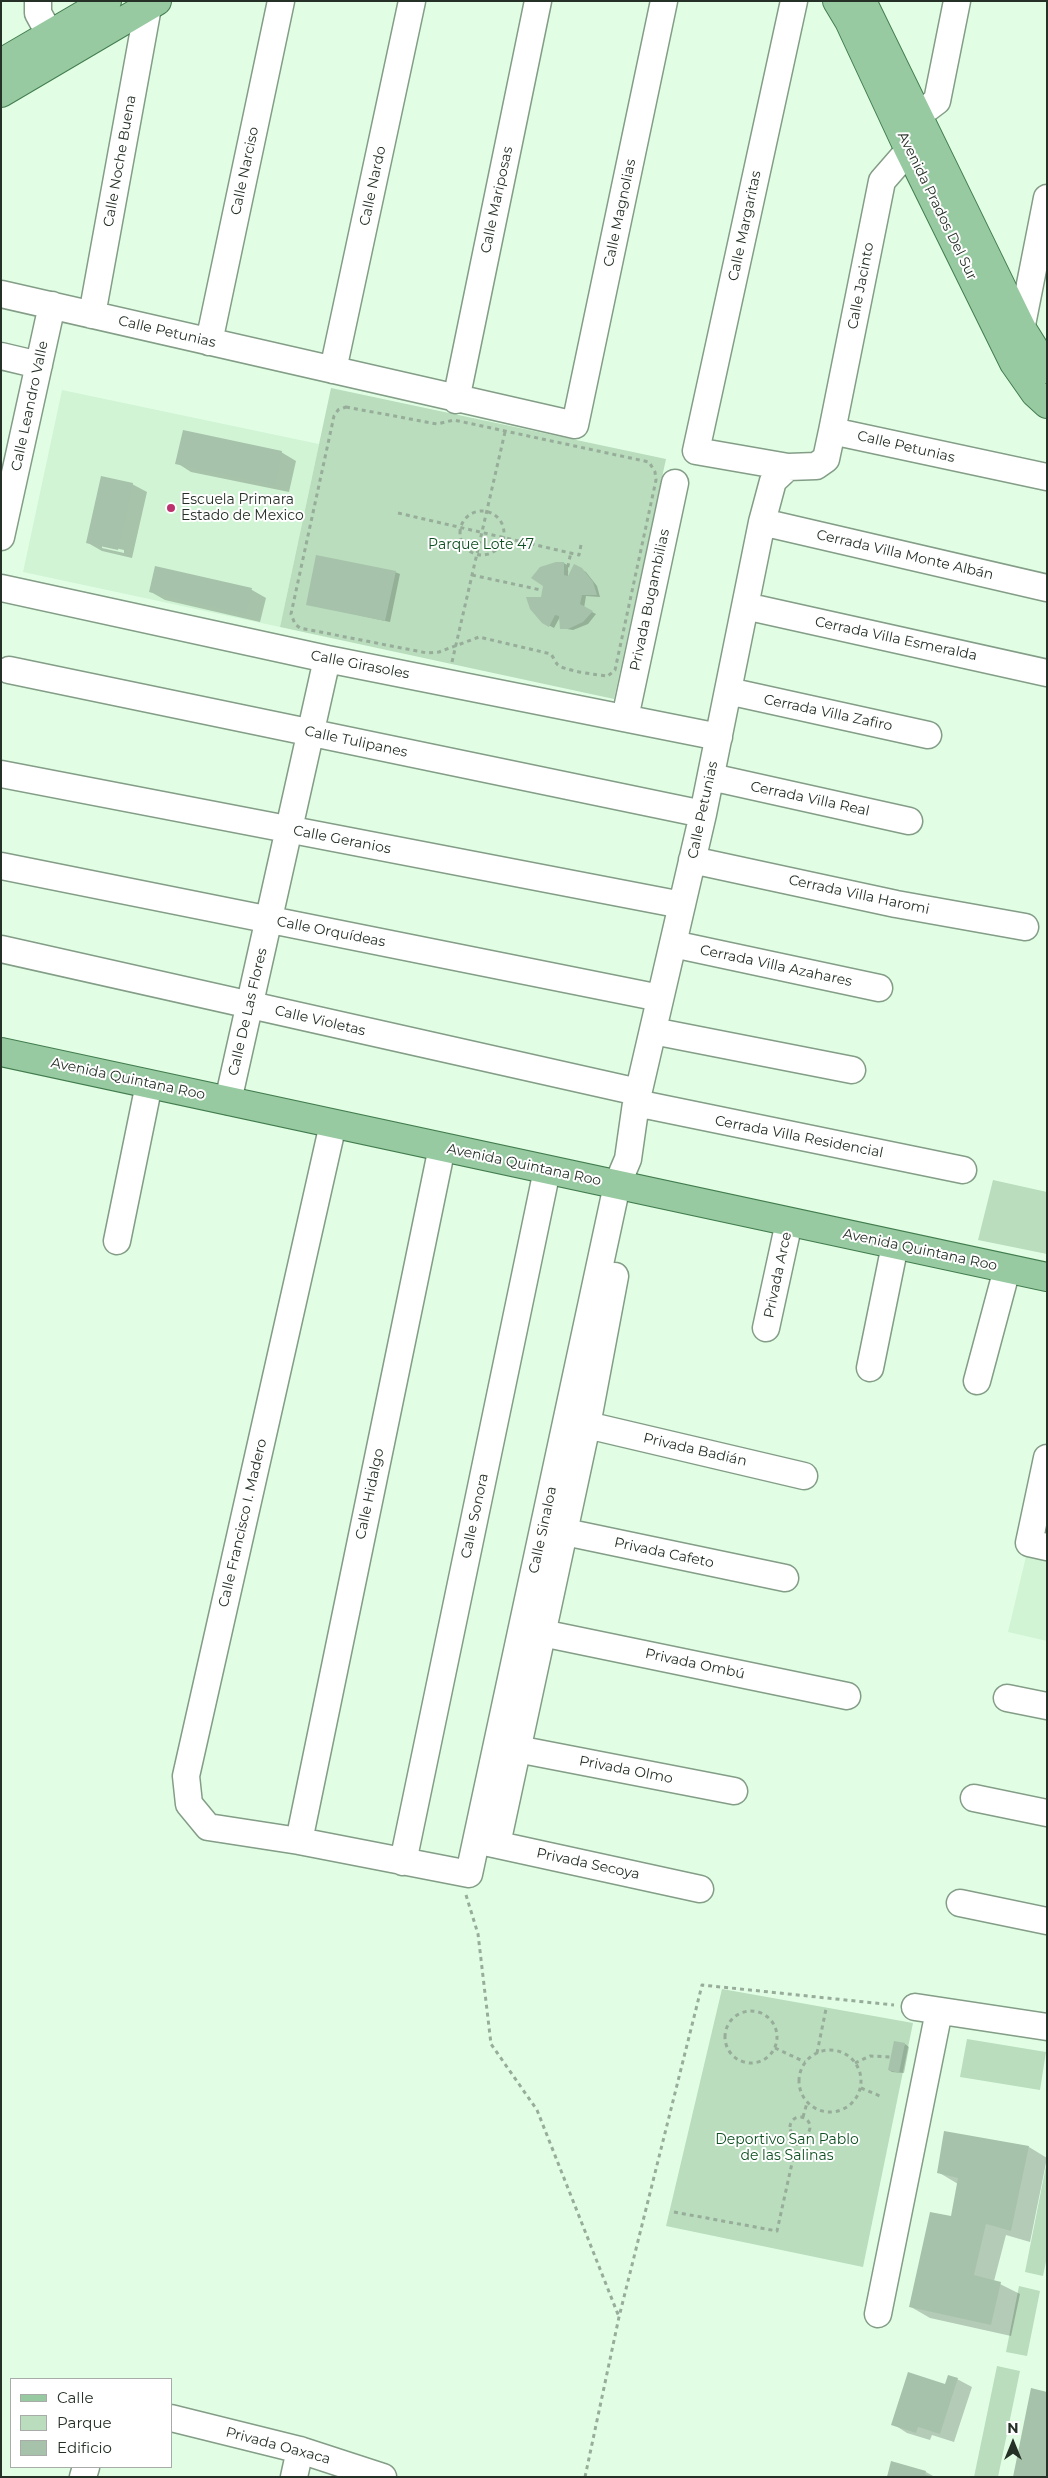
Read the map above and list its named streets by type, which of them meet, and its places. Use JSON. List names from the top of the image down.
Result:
{
  "streets": {
    "main road": ["Avenida Prados Del Sur", "Avenida Quintana Roo"],
    "street": [
      "Calle Noche Buena",
      "Calle Narciso",
      "Calle Nardo",
      "Calle Mariposas",
      "Calle Magnolias",
      "Calle Margaritas",
      "Calle Jacinto",
      "Calle Petunias",
      "Calle Leandro Valle",
      "Cerrada Villa Monte Albán",
      "Privada Bugambilias",
      "Cerrada Villa Esmeralda",
      "Calle Girasoles",
      "Cerrada Villa Zafiro",
      "Calle Tulipanes",
      "Cerrada Villa Real",
      "Calle Geranios",
      "Cerrada Villa Haromi",
      "Calle Orquídeas",
      "Cerrada Villa Azahares",
      "Calle De Las Flores",
      "Calle Violetas",
      "Cerrada Villa Residencial",
      "Privada Arce",
      "Privada Badián",
      "Calle Hidalgo",
      "Calle Sonora",
      "Calle Francisco I. Madero",
      "Calle Sinaloa",
      "Privada Cafeto",
      "Privada Ombú",
      "Privada Olmo",
      "Privada Secoya",
      "Privada Oaxaca"
    ]
  },
  "crossings": [
    ["Calle Noche Buena", "Calle Petunias"],
    ["Calle Narciso", "Calle Petunias"],
    ["Calle Nardo", "Calle Petunias"],
    ["Calle Mariposas", "Calle Magnolias"],
    ["Calle Mariposas", "Calle Petunias"],
    ["Avenida Prados Del Sur", "Calle Jacinto"],
    ["Calle Magnolias", "Calle Petunias"],
    ["Calle Margaritas", "Calle Petunias"],
    ["Calle Jacinto", "Calle Petunias"],
    ["Calle Petunias", "Calle Leandro Valle"],
    ["Calle Petunias", "Cerrada Villa Monte Albán"],
    ["Calle Petunias", "Cerrada Villa Esmeralda"],
    ["Calle Petunias", "Calle Girasoles"],
    ["Calle Petunias", "Cerrada Villa Zafiro"],
    ["Calle Petunias", "Calle Tulipanes"],
    ["Calle Petunias", "Cerrada Villa Real"],
    ["Calle Petunias", "Calle Geranios"],
    ["Calle Petunias", "Cerrada Villa Haromi"],
    ["Calle Petunias", "Calle Orquídeas"],
    ["Calle Petunias", "Cerrada Villa Azahares"],
    ["Calle Petunias", "Calle Violetas"],
    ["Calle Petunias", "Avenida Quintana Roo"],
    ["Calle Petunias", "Cerrada Villa Residencial"],
    ["Calle Petunias", "Calle Sinaloa"],
    ["Privada Bugambilias", "Calle Girasoles"],
    ["Calle Girasoles", "Calle De Las Flores"],
    ["Calle Tulipanes", "Calle De Las Flores"],
    ["Calle Geranios", "Calle De Las Flores"],
    ["Calle Orquídeas", "Calle De Las Flores"],
    ["Calle De Las Flores", "Calle Violetas"],
    ["Calle De Las Flores", "Avenida Quintana Roo"],
    ["Calle Violetas", "Cerrada Villa Residencial"],
    ["Avenida Quintana Roo", "Privada Arce"],
    ["Avenida Quintana Roo", "Calle Hidalgo"],
    ["Avenida Quintana Roo", "Calle Sonora"],
    ["Avenida Quintana Roo", "Calle Francisco I. Madero"],
    ["Avenida Quintana Roo", "Calle Sinaloa"],
    ["Privada Badián", "Calle Sinaloa"],
    ["Calle Hidalgo", "Calle Francisco I. Madero"],
    ["Calle Sonora", "Calle Francisco I. Madero"],
    ["Calle Francisco I. Madero", "Calle Sinaloa"],
    ["Calle Sinaloa", "Privada Cafeto"],
    ["Calle Sinaloa", "Privada Ombú"],
    ["Calle Sinaloa", "Privada Olmo"],
    ["Calle Sinaloa", "Privada Secoya"]
  ],
  "parks": ["Parque Lote 47", "Deportivo San Pablo de las Salinas"],
  "places": ["Escuela Primara Estado de Mexico"],
  "legend": ["Calle", "Parque", "Edificio"],
  "north": "top"
}
